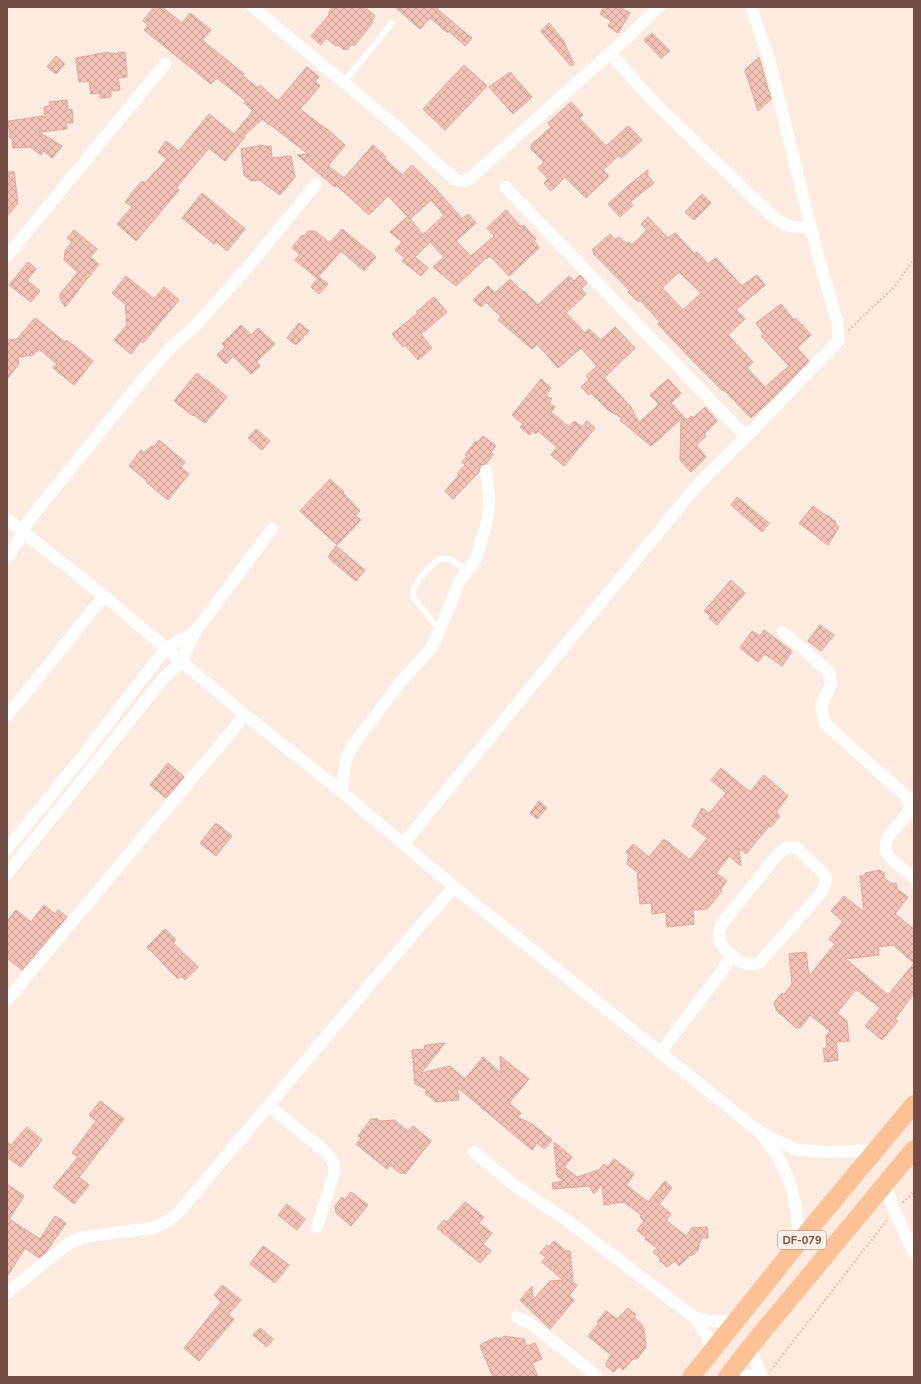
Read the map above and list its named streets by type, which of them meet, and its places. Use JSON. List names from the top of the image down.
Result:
{
  "streets": {
    "main road": ["DF-079"]
  }
}
